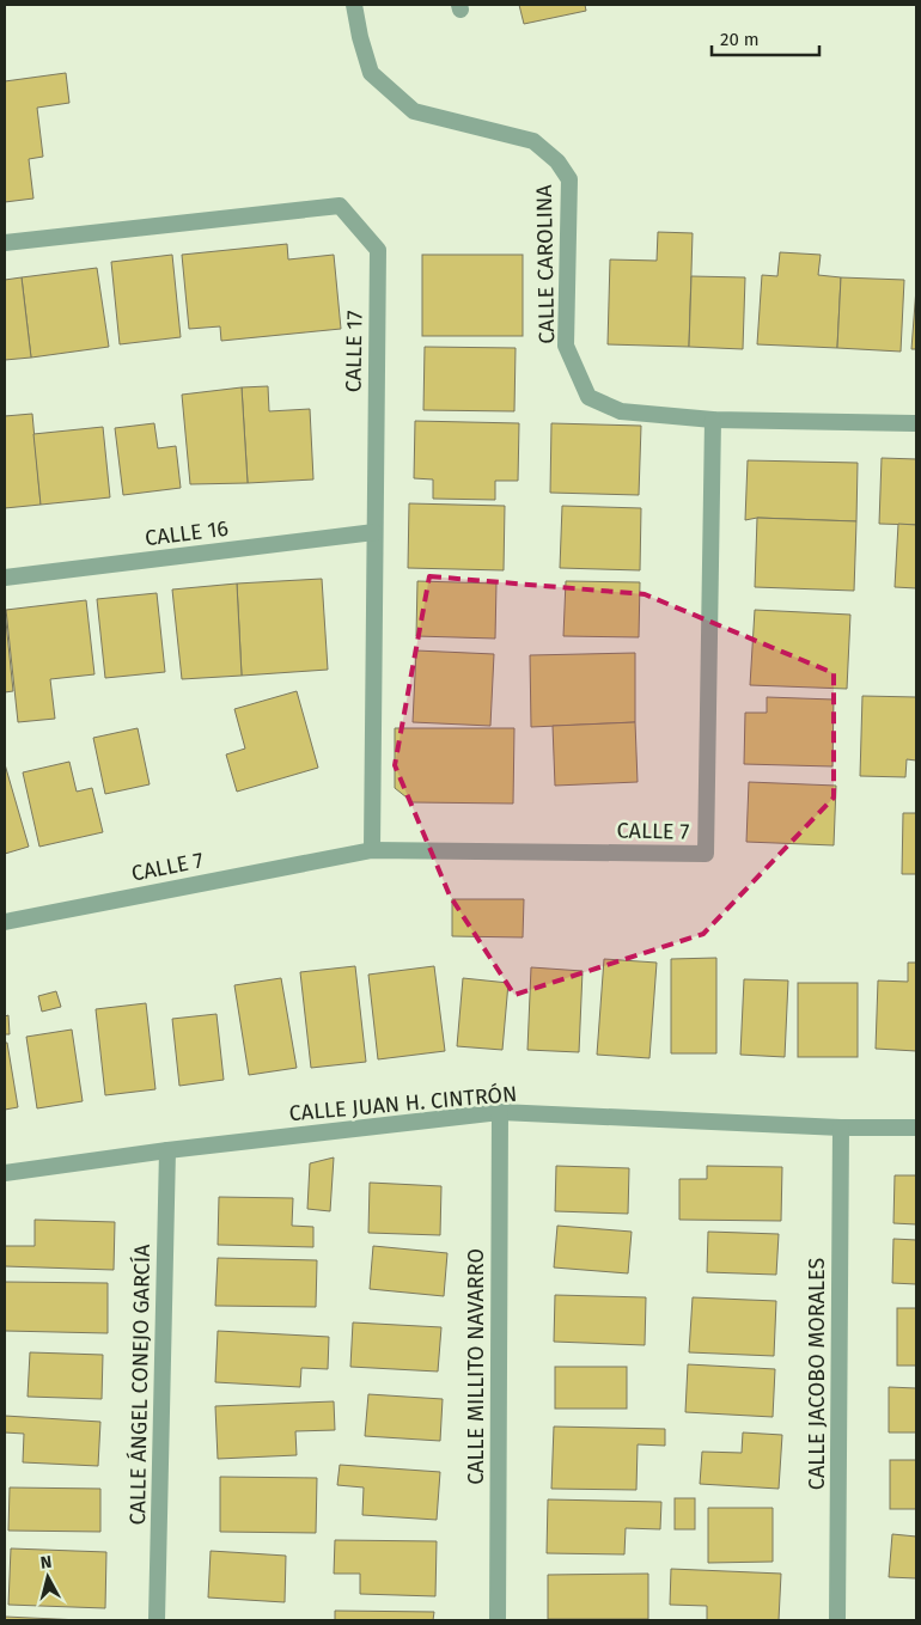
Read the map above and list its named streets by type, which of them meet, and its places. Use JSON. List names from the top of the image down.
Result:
{
  "streets": {
    "street": [
      "CALLE CAROLINA",
      "CALLE 17",
      "CALLE 16",
      "CALLE 7",
      "CALLE JUAN H. CINTRÓN",
      "CALLE MILLITO NAVARRO",
      "CALLE JACOBO MORALES",
      "CALLE ÁNGEL CONEJO GARCÍA"
    ]
  },
  "crossings": [
    ["CALLE CAROLINA", "CALLE 7"],
    ["CALLE 17", "CALLE 16"],
    ["CALLE 17", "CALLE 7"],
    ["CALLE JUAN H. CINTRÓN", "CALLE MILLITO NAVARRO"],
    ["CALLE JUAN H. CINTRÓN", "CALLE JACOBO MORALES"],
    ["CALLE JUAN H. CINTRÓN", "CALLE ÁNGEL CONEJO GARCÍA"]
  ],
  "scale_bar": "20 m",
  "north": "top"
}
